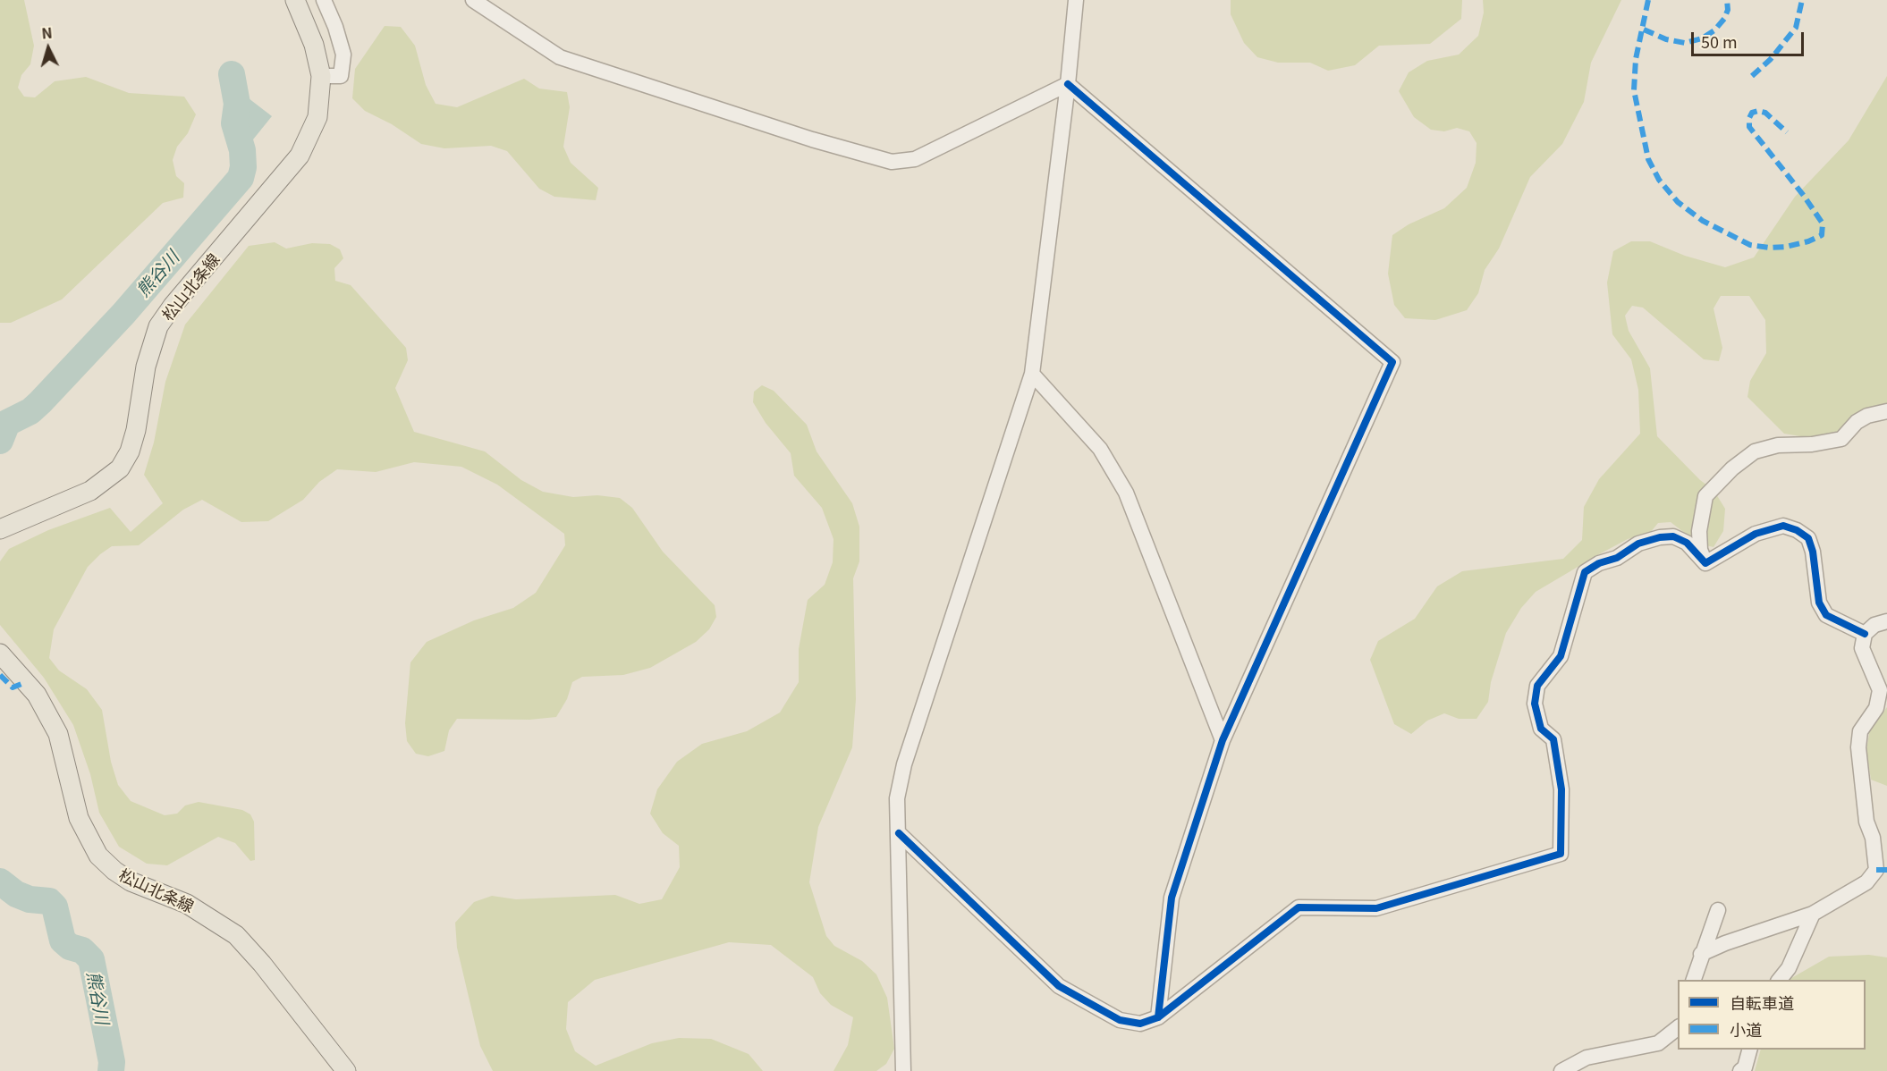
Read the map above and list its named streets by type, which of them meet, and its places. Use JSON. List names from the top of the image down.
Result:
{
  "streets": {
    "main road": ["松山北条線"]
  },
  "water": ["熊谷川"],
  "legend": ["自転車道", "小道"],
  "scale_bar": "50 m",
  "north": "top"
}
